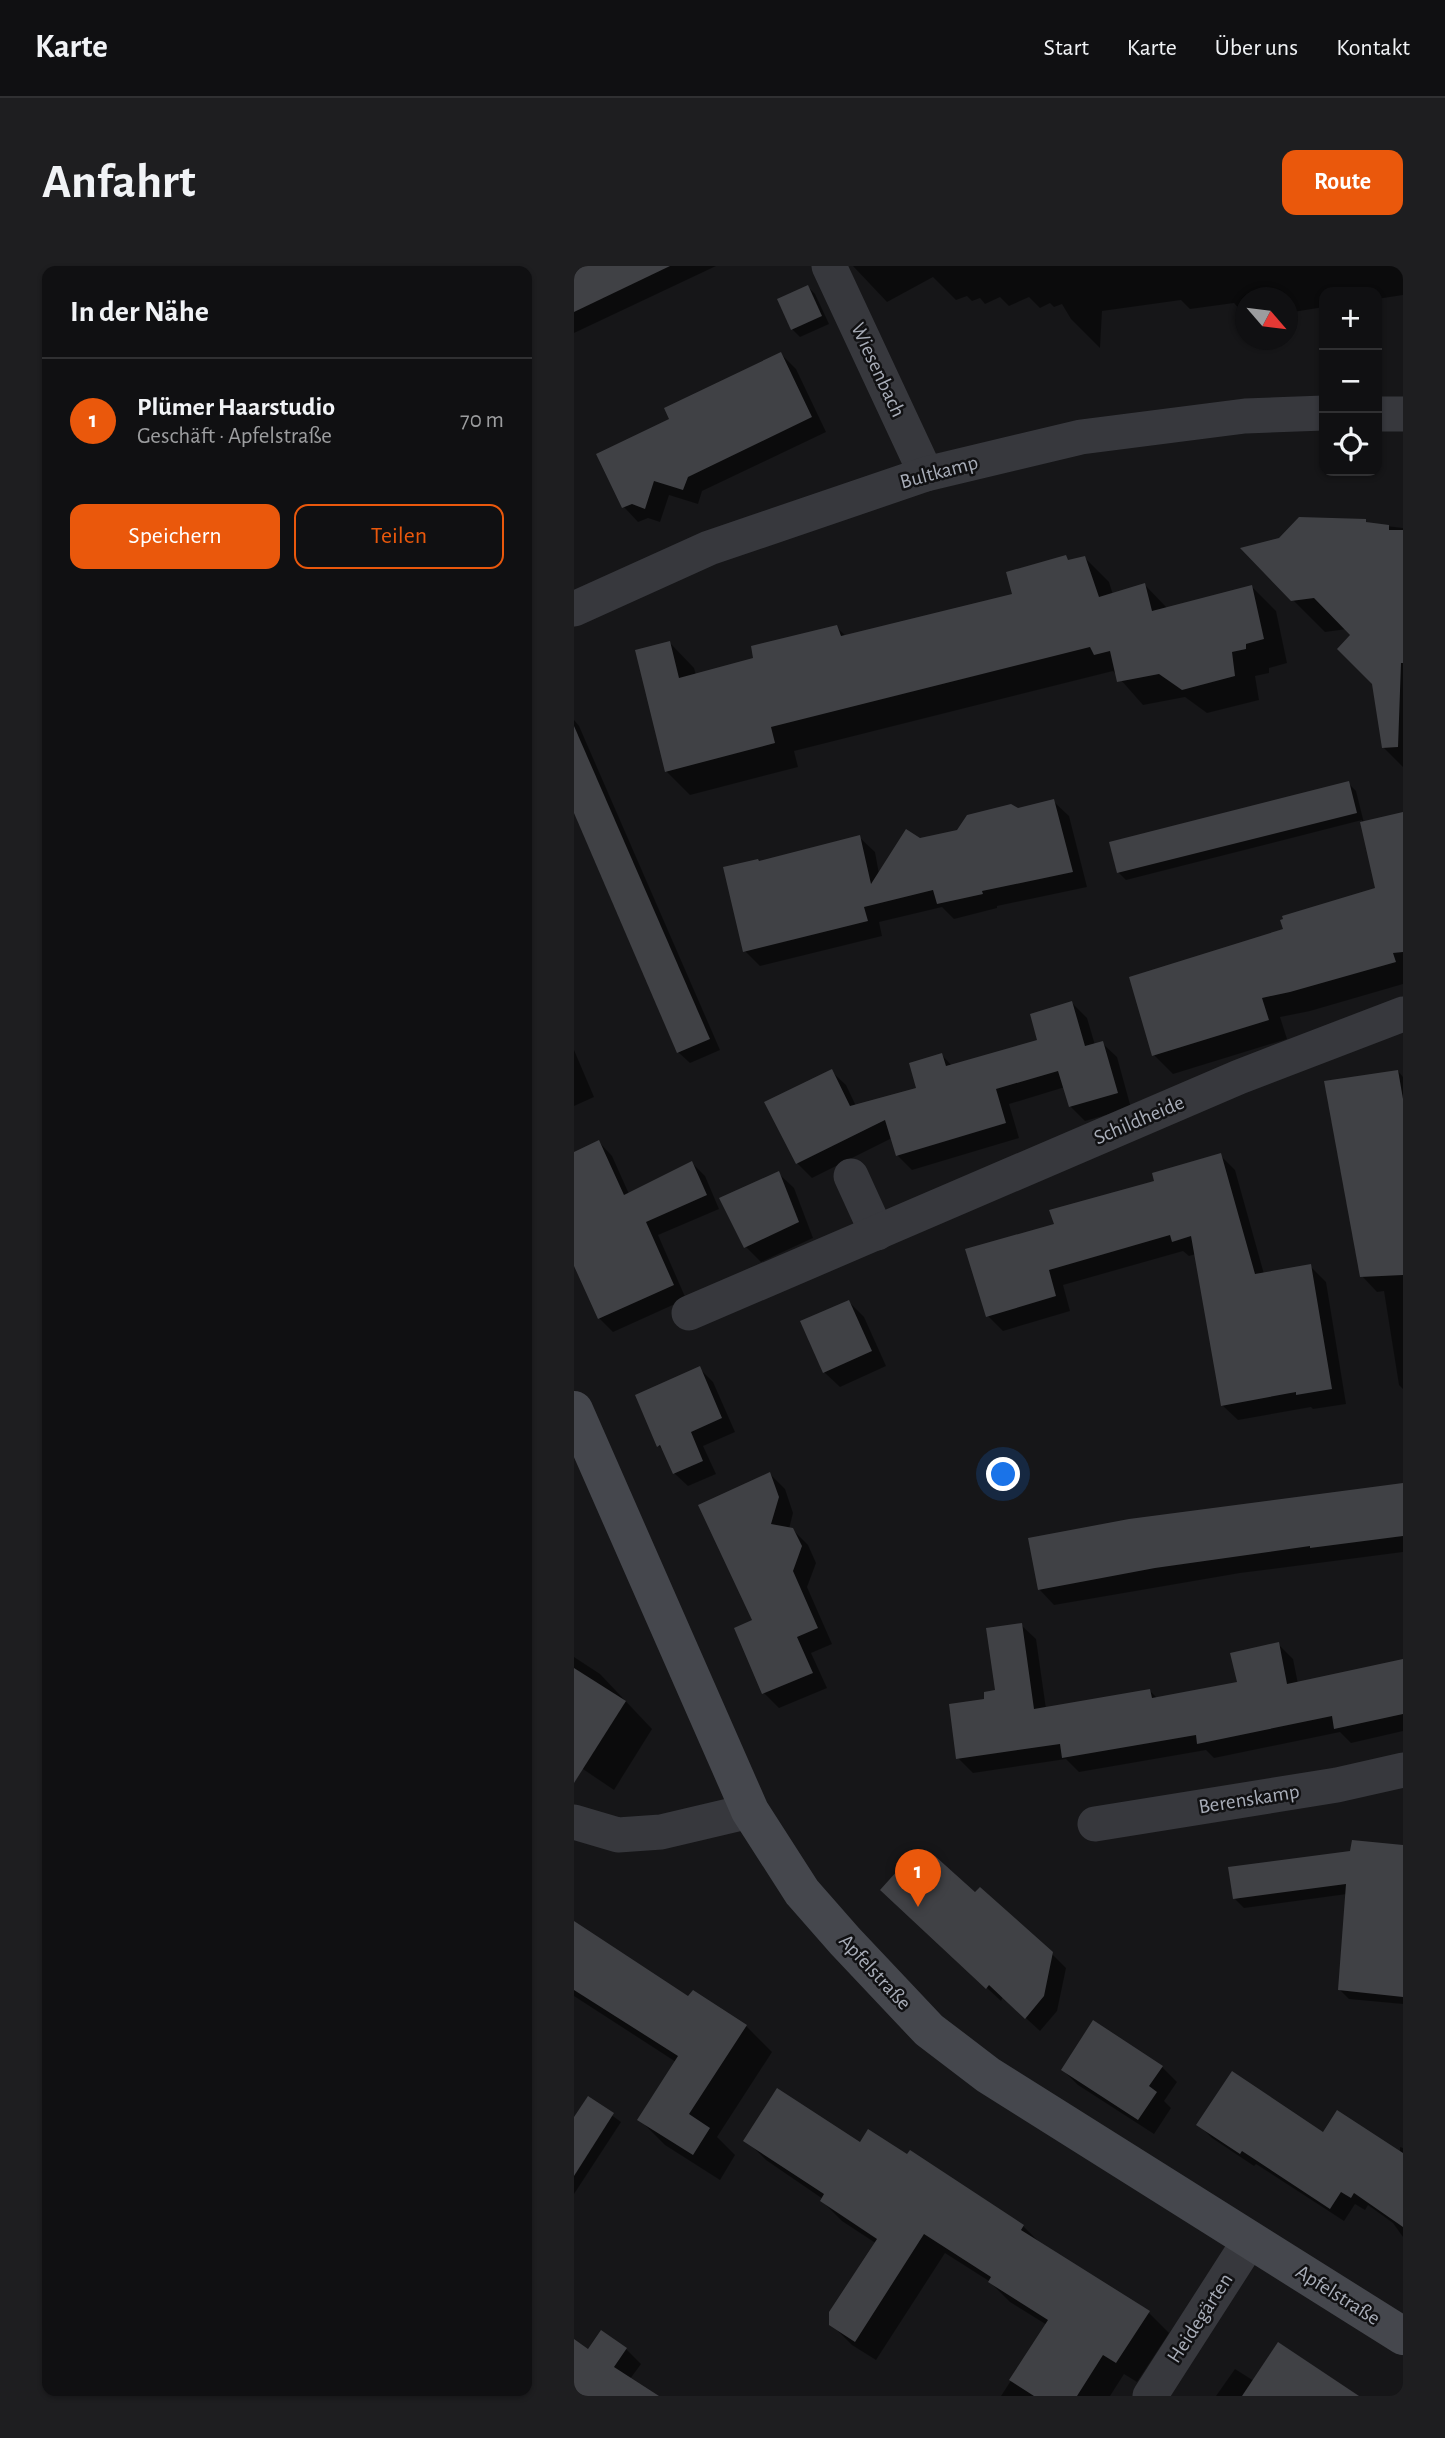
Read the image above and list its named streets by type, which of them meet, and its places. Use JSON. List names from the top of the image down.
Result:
{
  "streets": {
    "street": [
      "Wiesenbach",
      "Bultkamp",
      "Schildheide",
      "Berenskamp",
      "Apfelstraße",
      "Heidegärten"
    ]
  },
  "crossings": [
    ["Wiesenbach", "Bultkamp"],
    ["Apfelstraße", "Heidegärten"]
  ],
  "north": "bottom right",
  "page": {
    "header": "Karte",
    "nav": [
      "Start",
      "Karte",
      "Über uns",
      "Kontakt"
    ],
    "buttons": [
      "Route",
      ["Speichern", "Teilen"]
    ],
    "title": "Anfahrt",
    "heading": "In der Nähe",
    "map_buttons": ["+", "−"],
    "list": [
      {
        "mark": "1",
        "name": "Plümer Haarstudio",
        "note": "Geschäft · Apfelstraße",
        "value": "70 m"
      }
    ],
    "pins": "1"
  }
}
